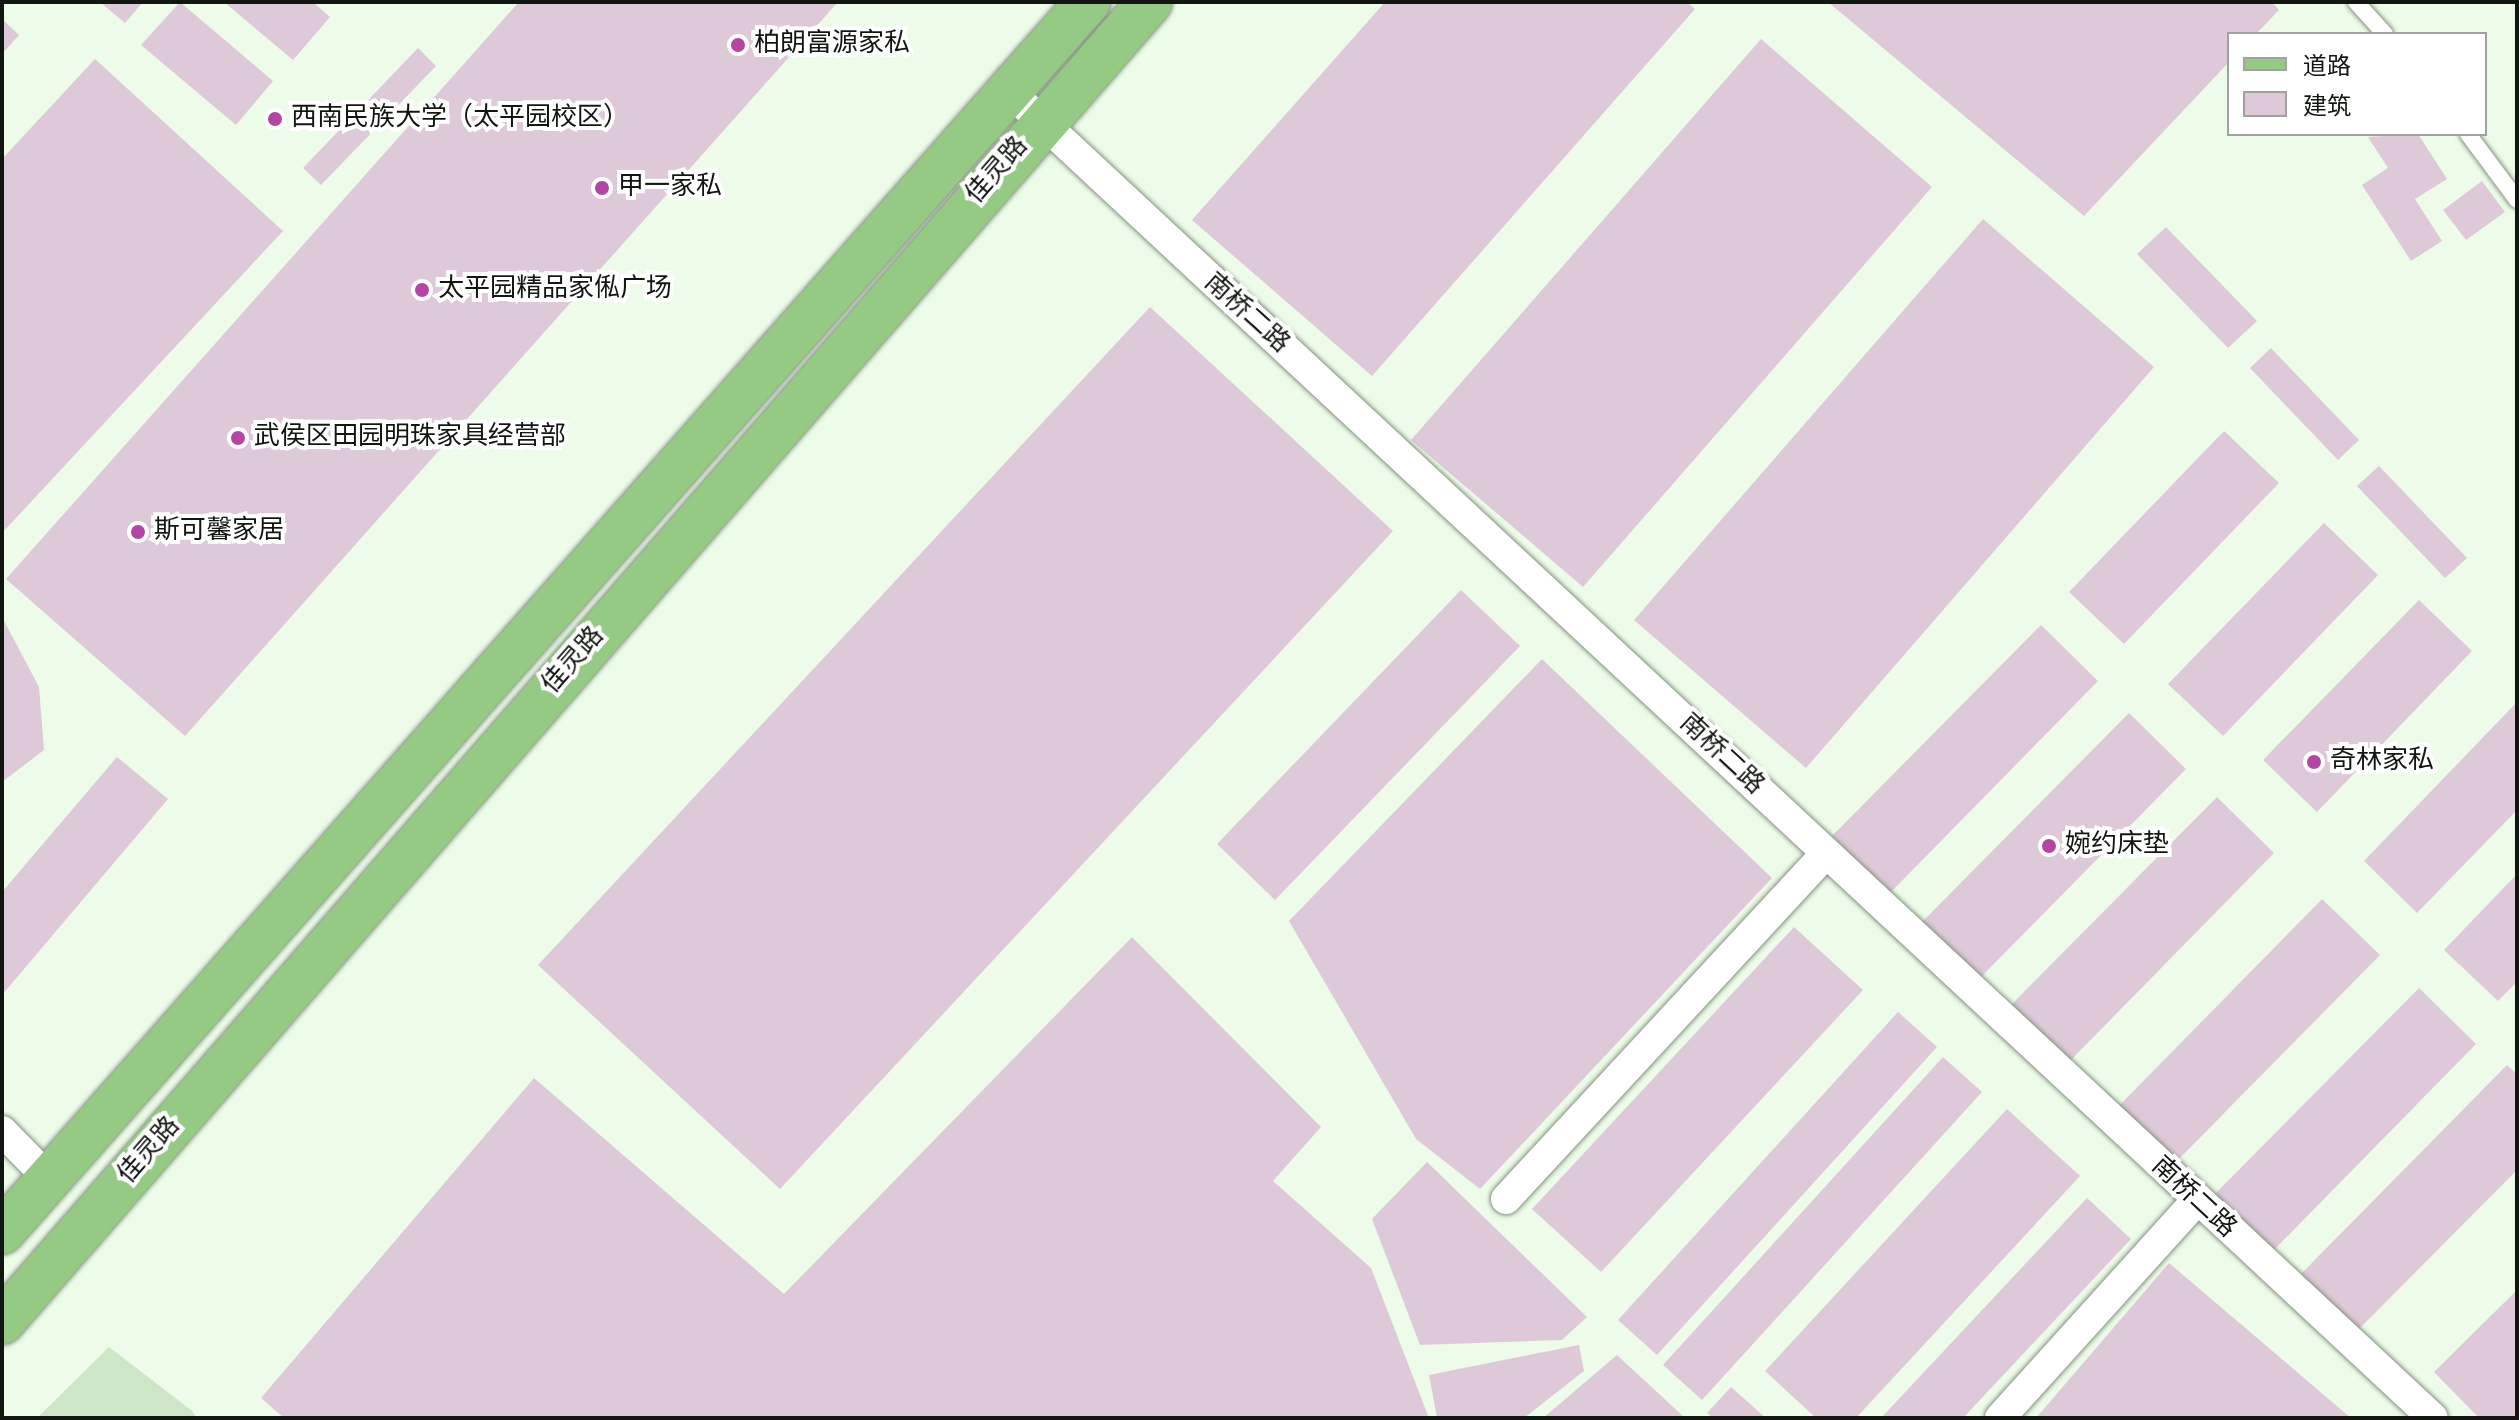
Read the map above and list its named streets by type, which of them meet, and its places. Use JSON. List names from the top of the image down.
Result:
{
  "streets": {
    "main road": ["佳灵路"],
    "street": ["南桥二路"]
  },
  "crossings": [
    ["佳灵路", "南桥二路"]
  ],
  "places": [
    "柏朗富源家私",
    "西南民族大学（太平园校区）",
    "甲一家私",
    "太平园精品家俬广场",
    "武侯区田园明珠家具经营部",
    "斯可馨家居",
    "奇林家私",
    "婉约床垫"
  ],
  "legend": ["道路", "建筑"]
}
